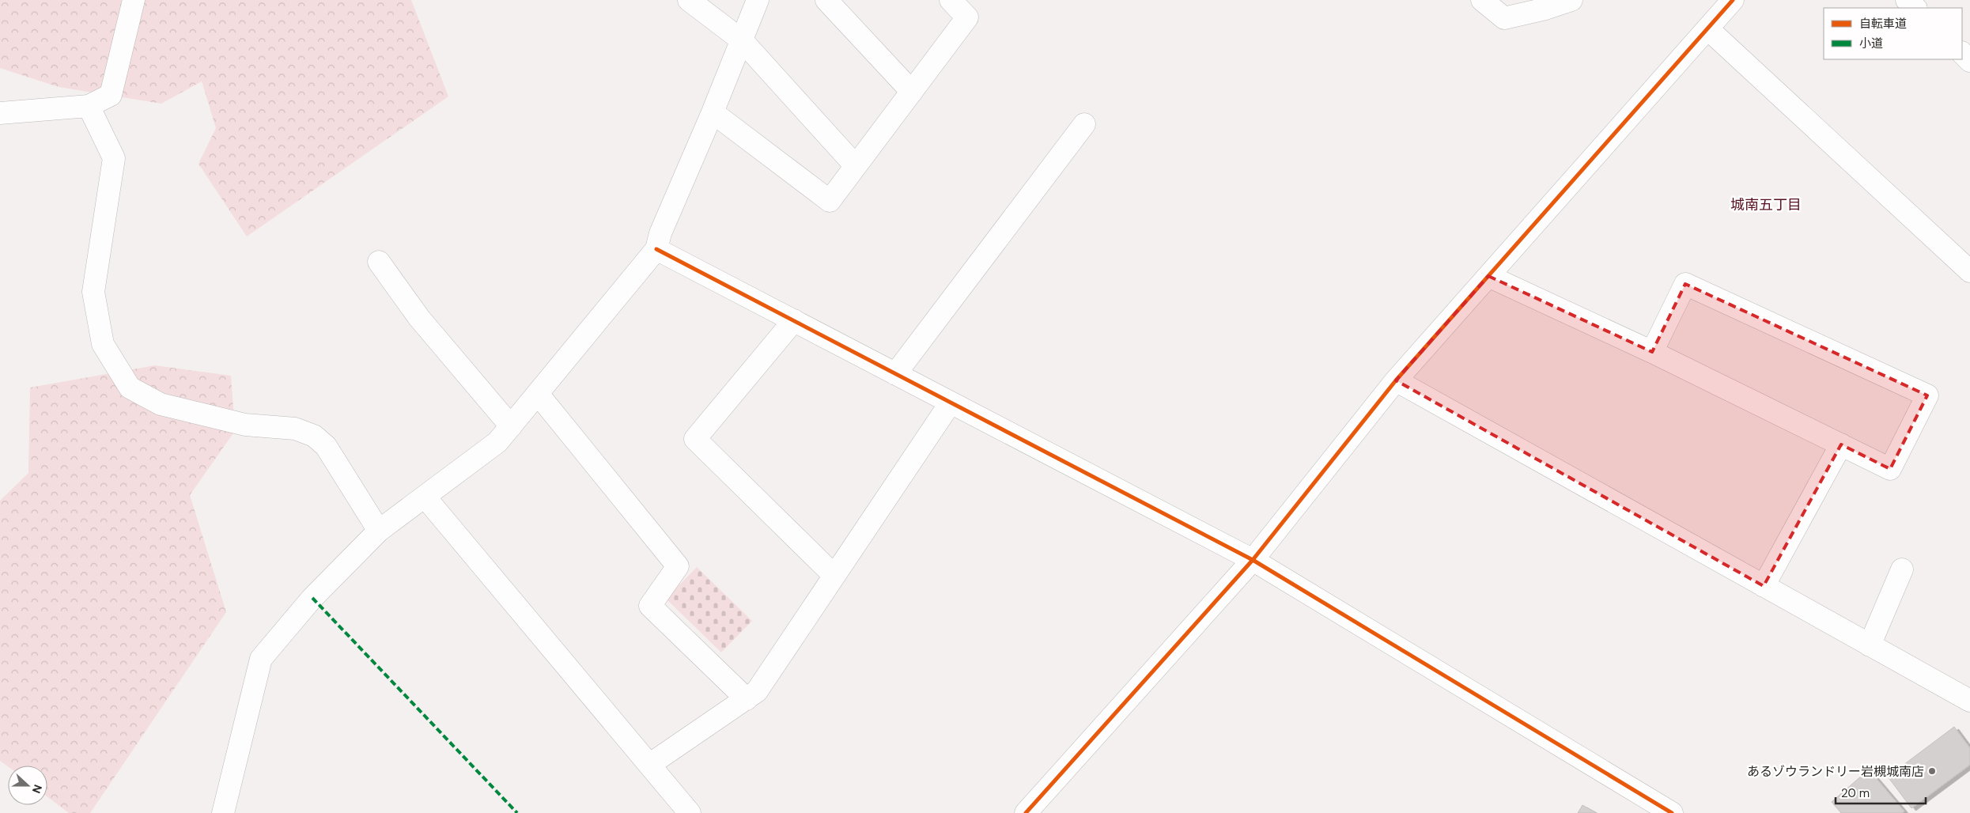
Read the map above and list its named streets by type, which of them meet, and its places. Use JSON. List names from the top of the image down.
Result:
{
  "districts": ["城南五丁目"],
  "places": ["あるゾウランドリー岩槻城南店"],
  "legend": ["自転車道", "小道"],
  "scale_bar": "20 m",
  "north": "right"
}
